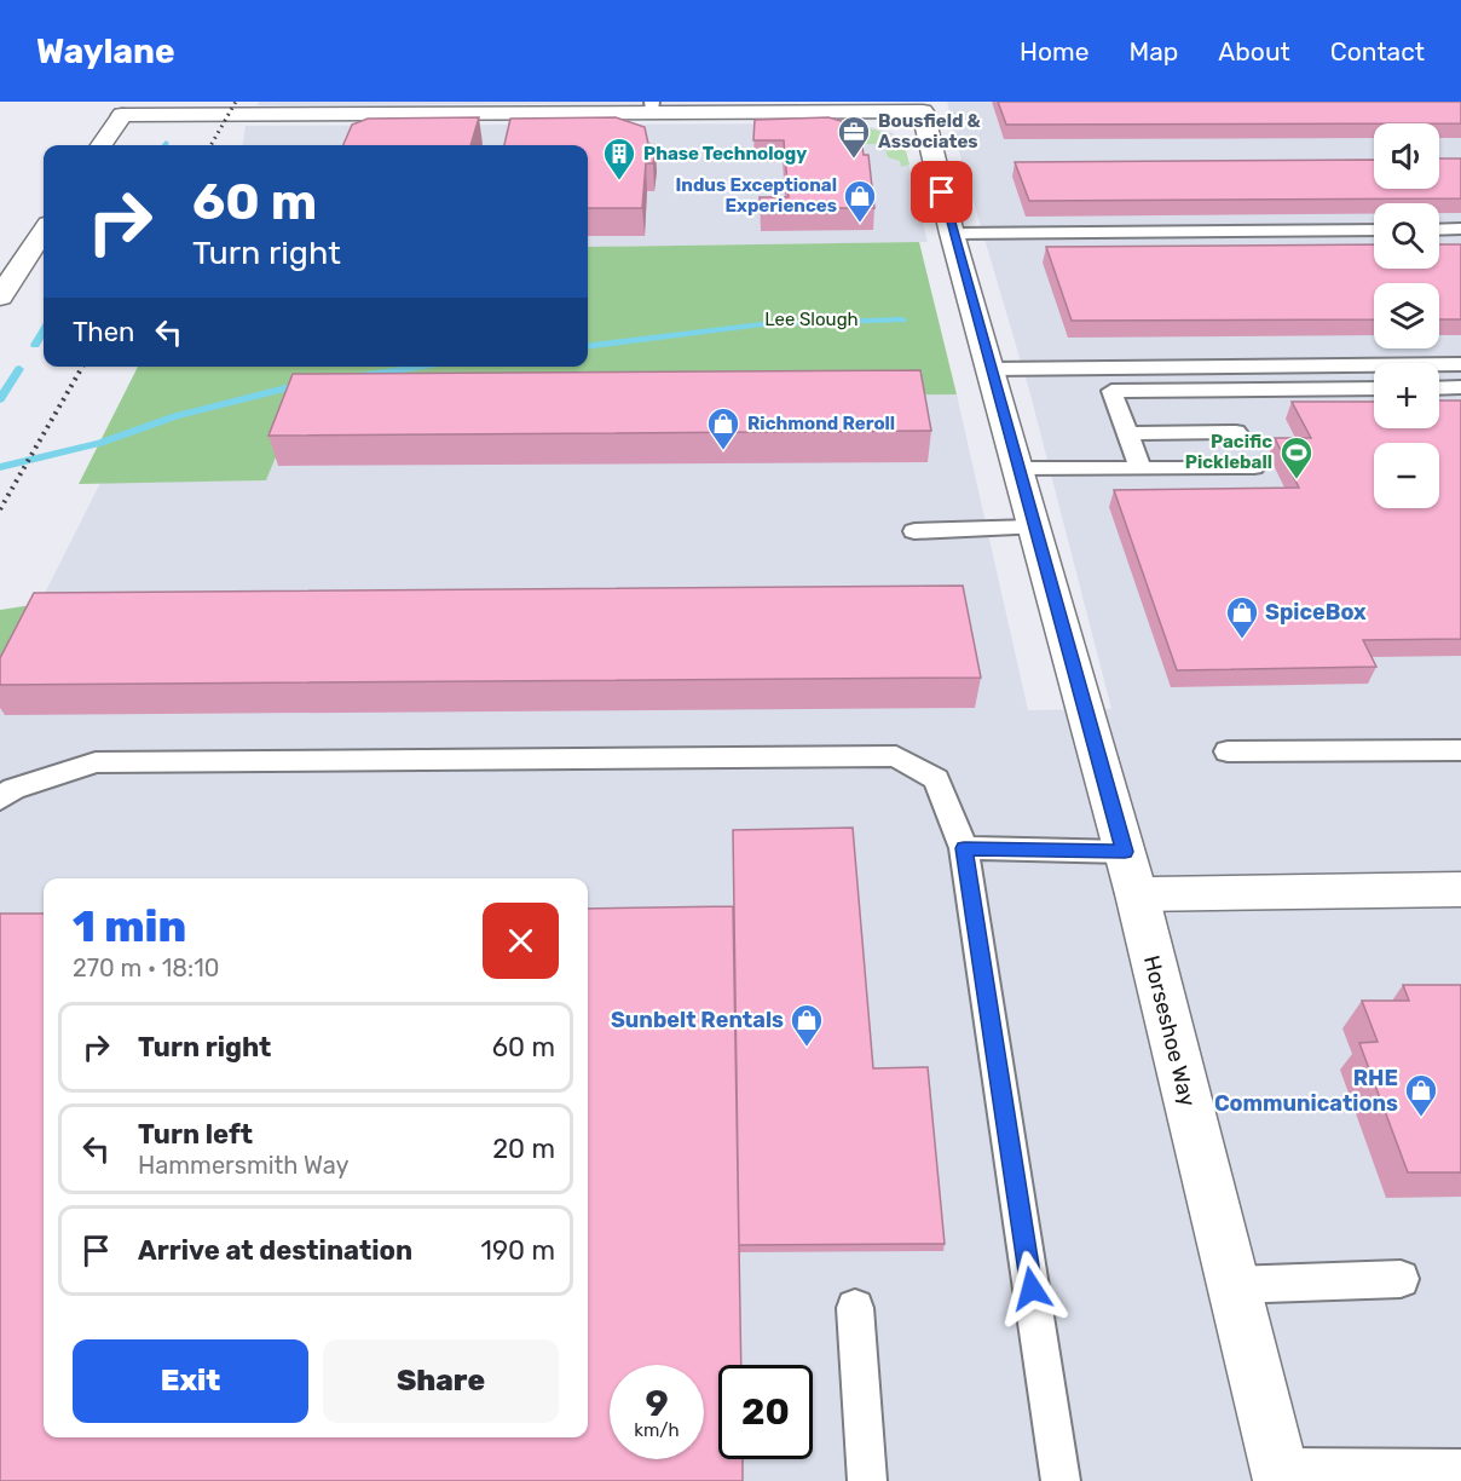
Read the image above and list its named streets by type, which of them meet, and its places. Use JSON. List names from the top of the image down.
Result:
{
  "streets": {
    "street": ["Horseshoe Way"]
  },
  "parks": ["Lee Slough"],
  "places": {
    "office": ["Bousfield & Associates"],
    "building": ["Phase Technology"],
    "shop": [
      "Indus Exceptional Experiences",
      "Richmond Reroll",
      "SpiceBox",
      "Sunbelt Rentals",
      "RHE Communications"
    ],
    "sports": ["Pacific Pickleball"]
  },
  "page": {
    "header": "Waylane",
    "nav": [
      "Home",
      "Map",
      "About",
      "Contact"
    ],
    "map_buttons": ["+", "−"],
    "turn": ["60 m", "Turn right"],
    "then": "Then",
    "heading": ["1 min", "270 m · 18:10"],
    "list": [
      {
        "name": "Turn right",
        "value": "60 m"
      },
      {
        "name": "Turn left",
        "note": "Hammersmith Way",
        "value": "20 m"
      },
      {
        "name": "Arrive at destination",
        "value": "190 m"
      }
    ],
    "buttons": ["Exit", "Share"],
    "speed": "9 km/h",
    "limit": "20"
  }
}
